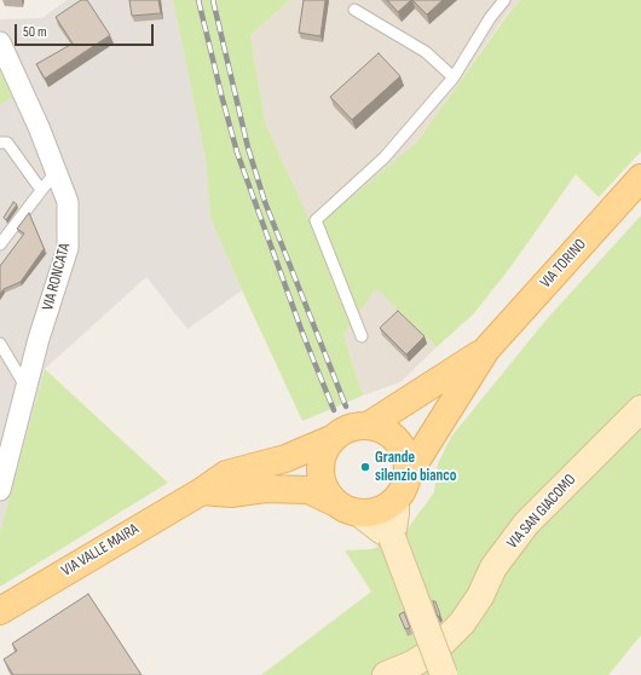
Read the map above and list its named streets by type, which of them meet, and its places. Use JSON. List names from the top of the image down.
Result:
{
  "streets": {
    "main road": ["VIA TORINO", "VIA SAN GIACOMO", "VIA VALLE MAIRA"],
    "street": ["VIA RONCATA"]
  },
  "crossings": [
    ["VIA TORINO", "VIA VALLE MAIRA"]
  ],
  "places": ["Grande silenzio bianco"],
  "scale_bar": "50 m"
}
